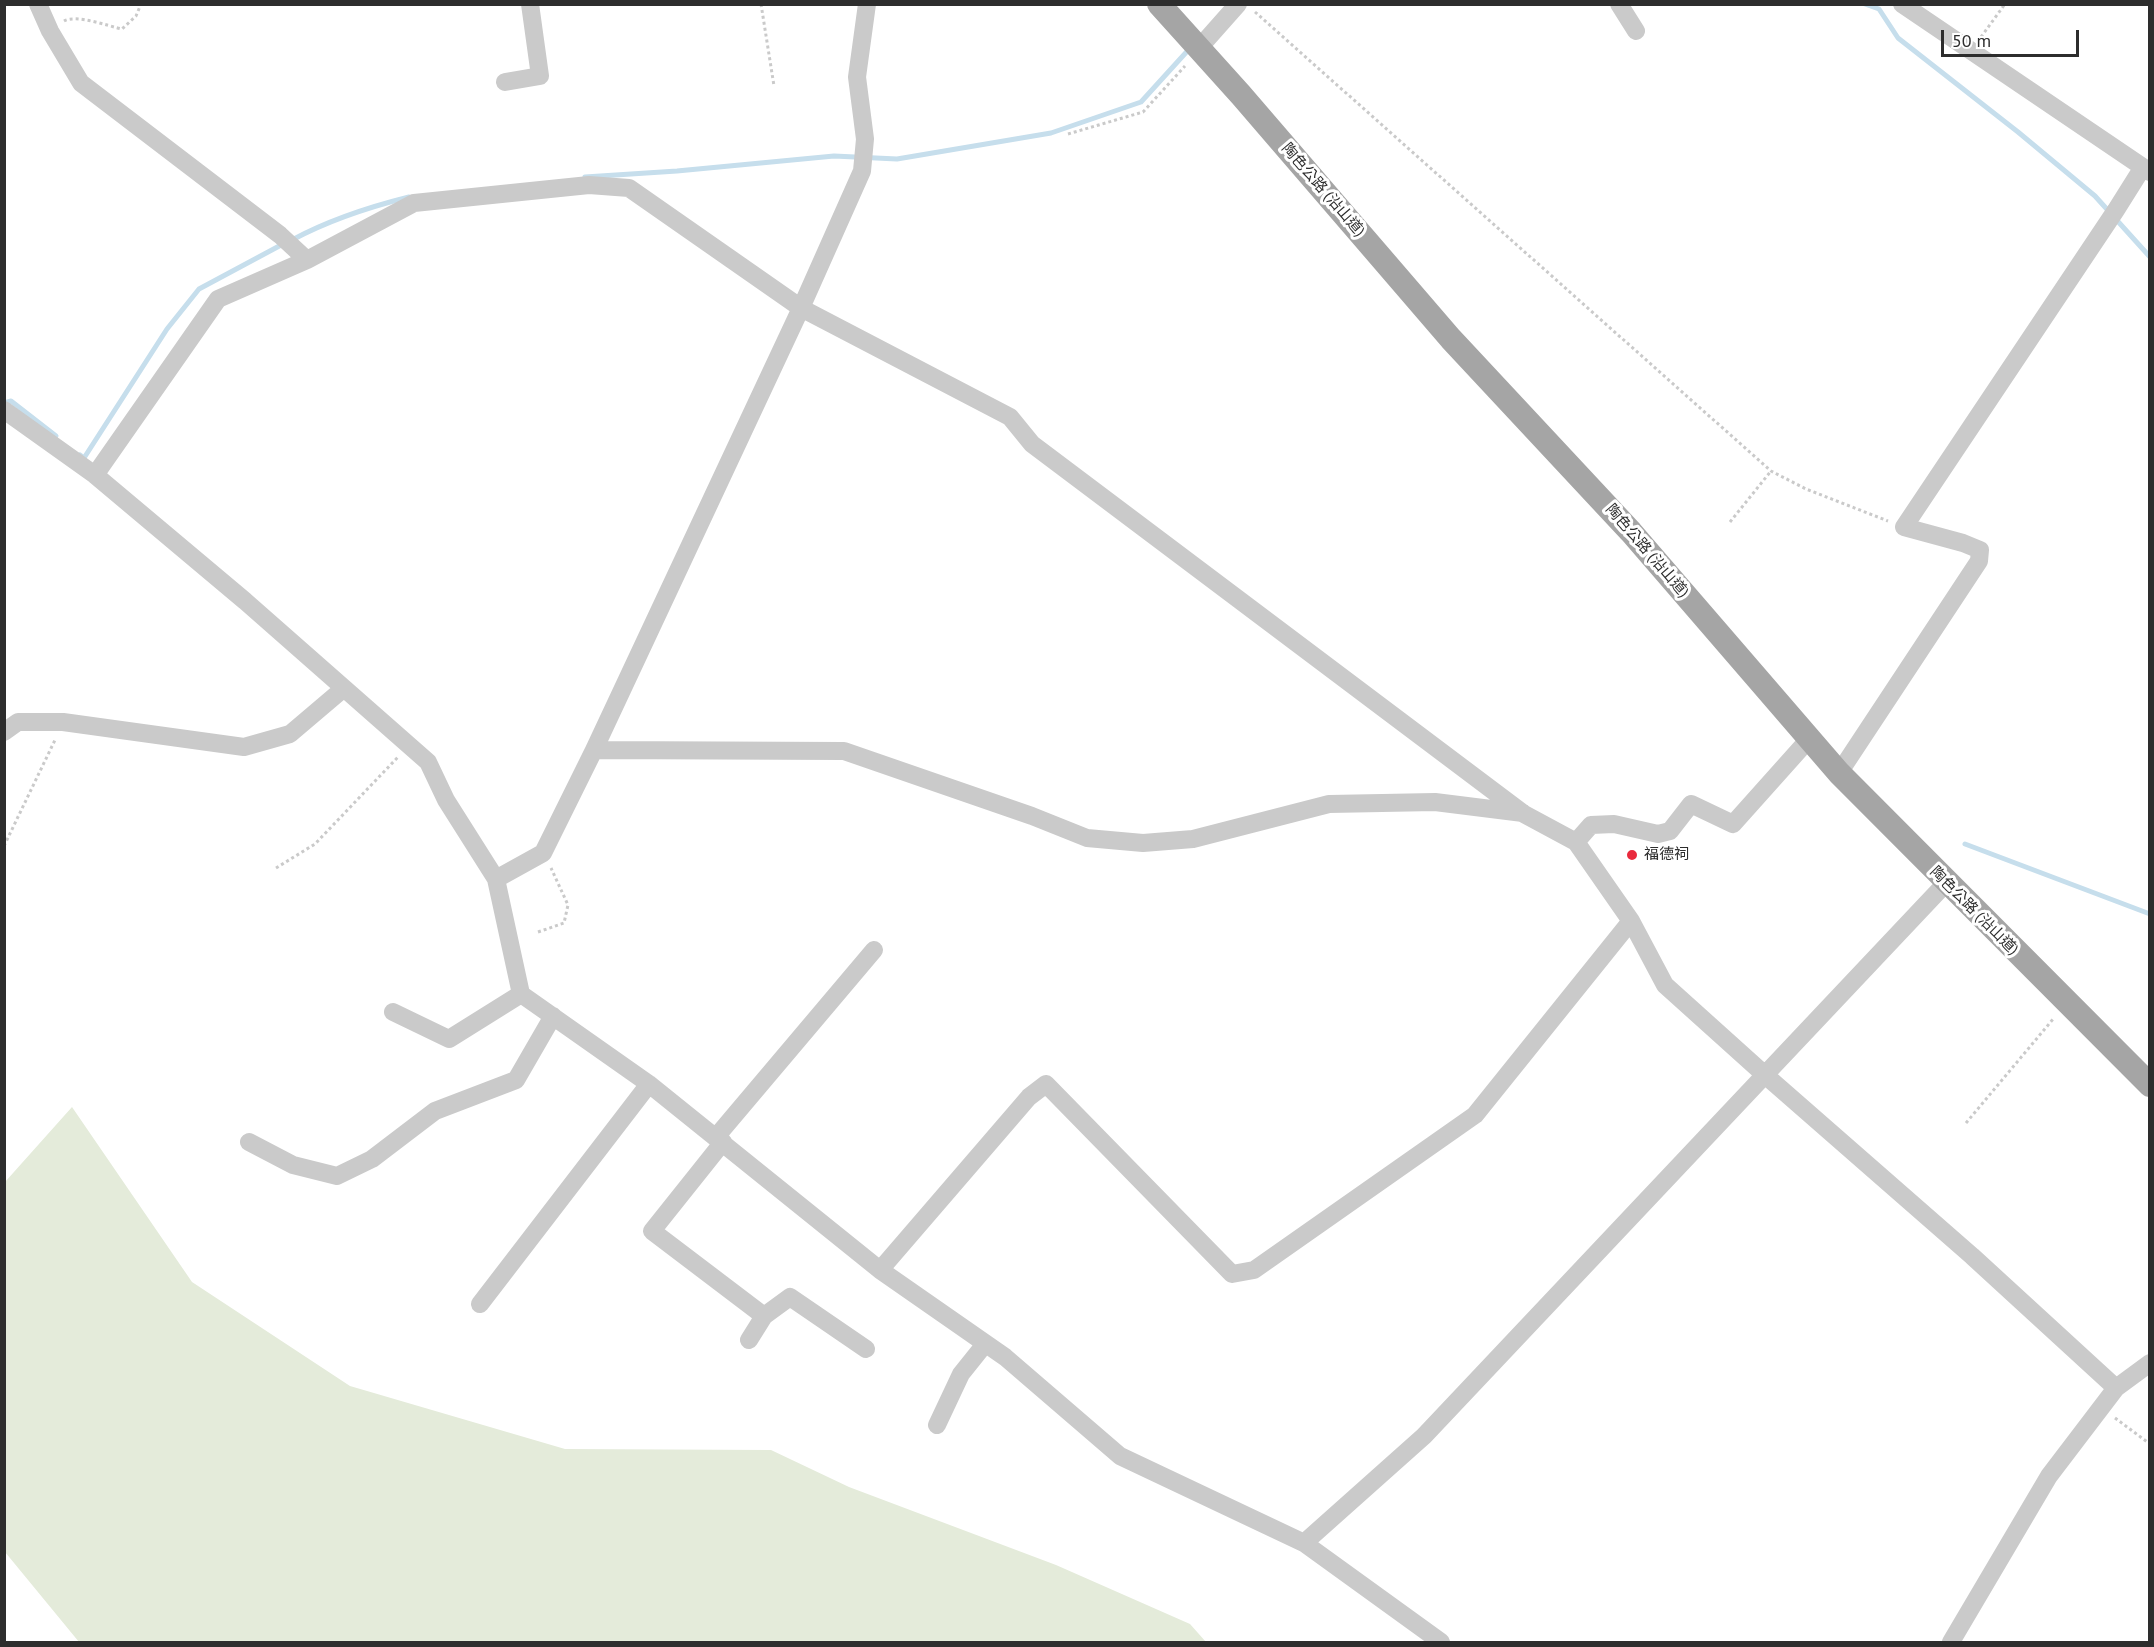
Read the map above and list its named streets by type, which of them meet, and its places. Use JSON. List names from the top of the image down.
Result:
{
  "streets": {
    "main road": ["陶色公路 (沿山道)"]
  },
  "places": ["福德祠"],
  "scale_bar": "50 m"
}
